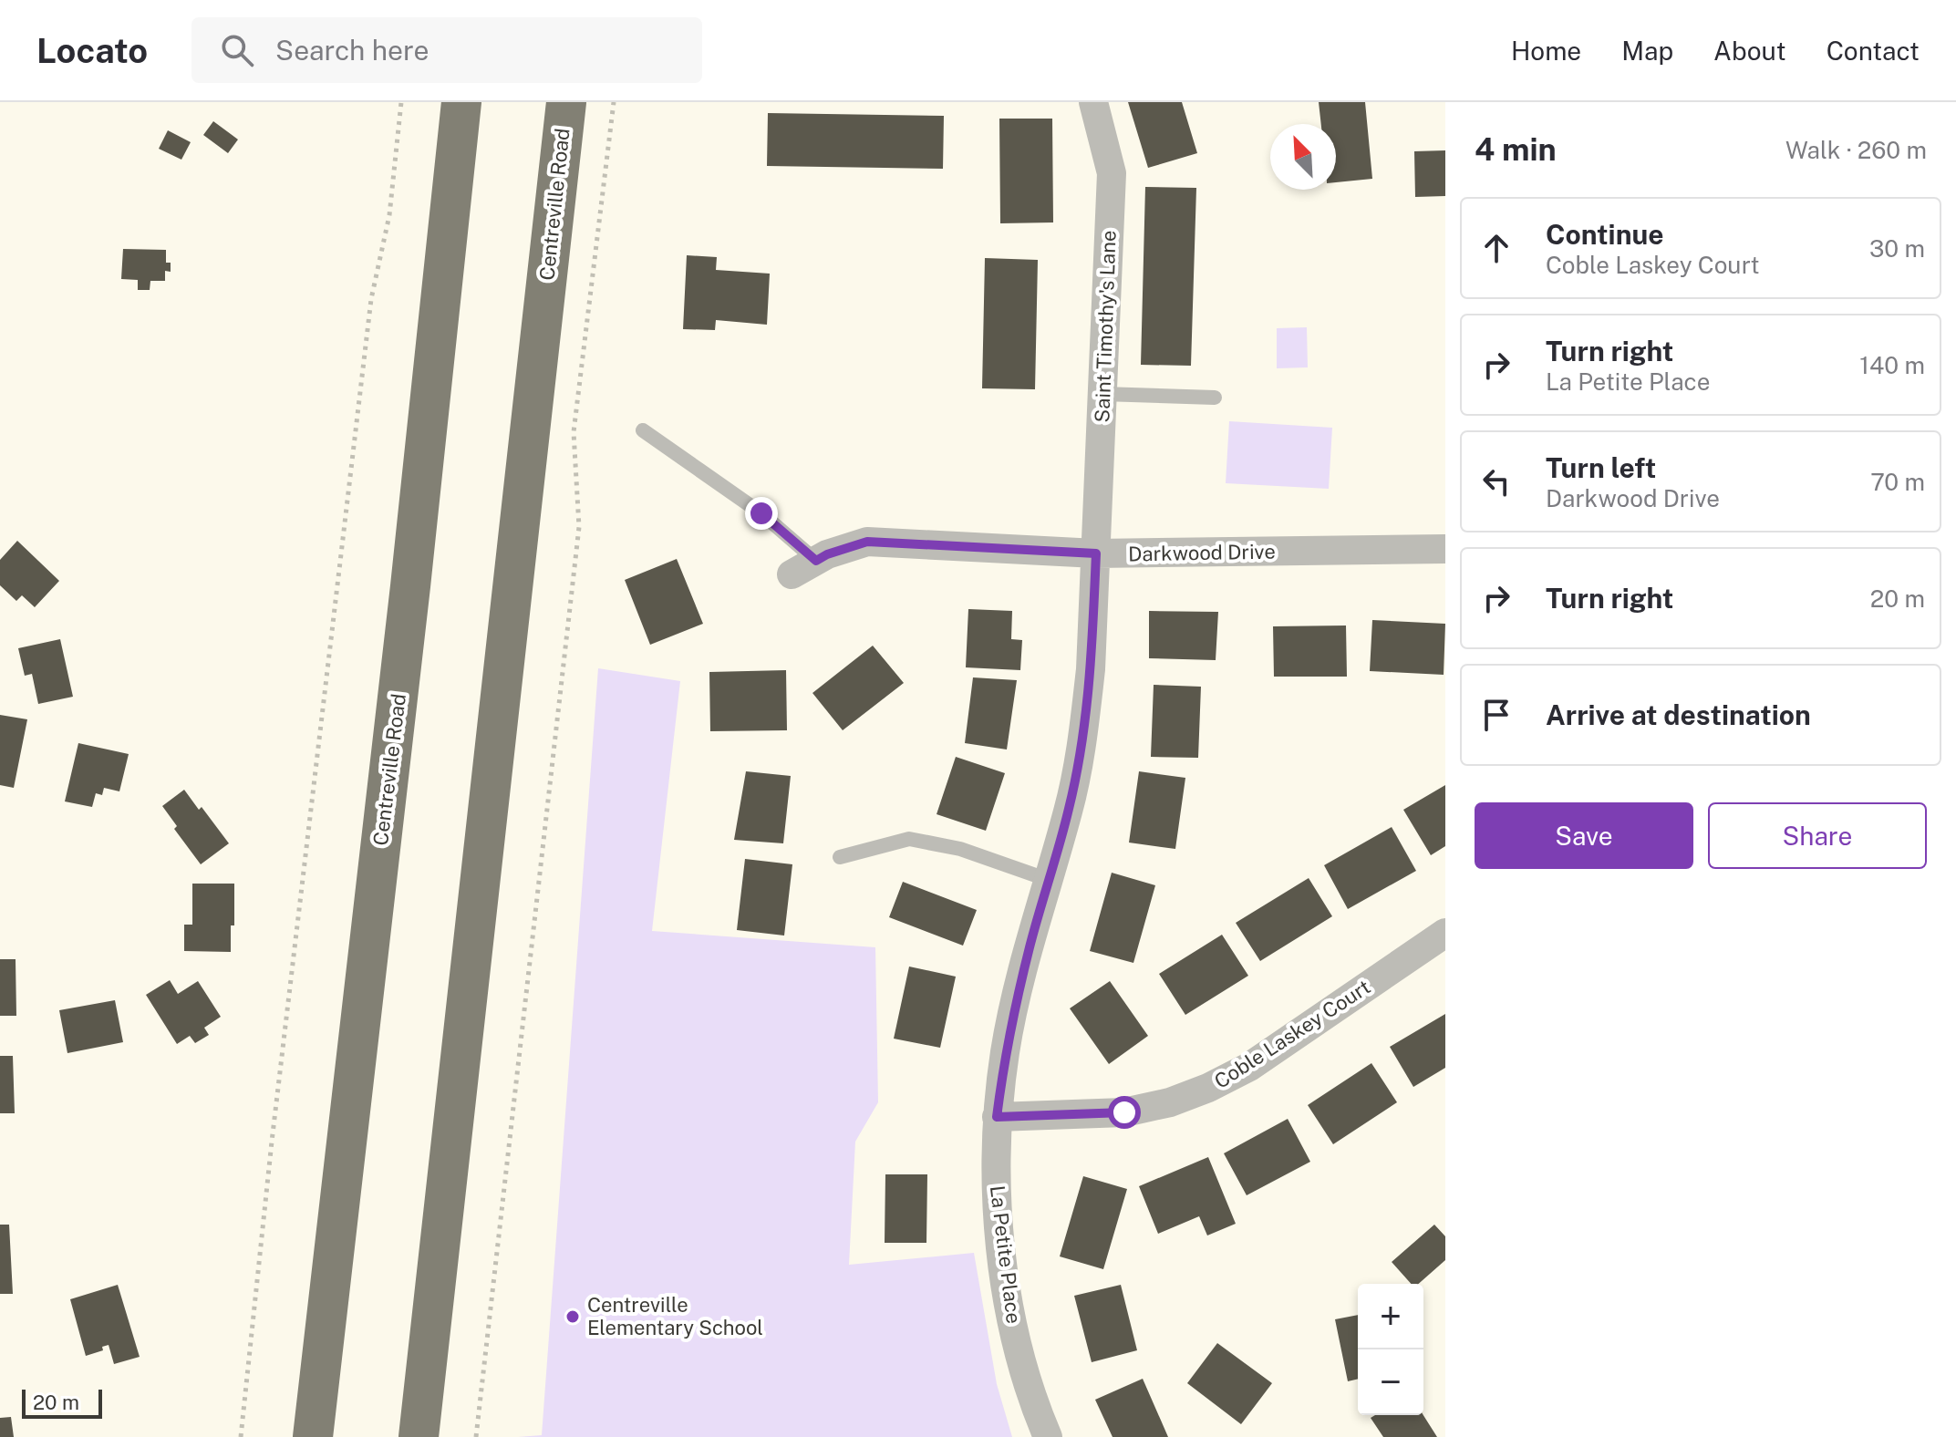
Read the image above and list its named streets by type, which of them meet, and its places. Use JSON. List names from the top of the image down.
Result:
{
  "streets": {
    "highway": ["Centreville Road"],
    "street": [
      "Saint Timothy's Lane",
      "Darkwood Drive",
      "Coble Laskey Court",
      "La Petite Place"
    ]
  },
  "crossings": [
    ["Saint Timothy's Lane", "Darkwood Drive"],
    ["Saint Timothy's Lane", "La Petite Place"],
    ["Darkwood Drive", "La Petite Place"],
    ["Coble Laskey Court", "La Petite Place"]
  ],
  "places": ["Centreville Elementary School"],
  "scale_bar": "20 m",
  "north": "top left",
  "page": {
    "header": "Locato",
    "search": "Search here",
    "nav": [
      "Home",
      "Map",
      "About",
      "Contact"
    ],
    "heading": ["4 min", "Walk · 260 m"],
    "list": [
      ["Continue", "Coble Laskey Court", "30 m"],
      ["Turn right", "La Petite Place", "140 m"],
      ["Turn left", "Darkwood Drive", "70 m"],
      ["Turn right", "20 m"],
      "Arrive at destination"
    ],
    "buttons": ["Save", "Share"],
    "map_buttons": ["+", "−"],
    "scale": "20 m"
  }
}
